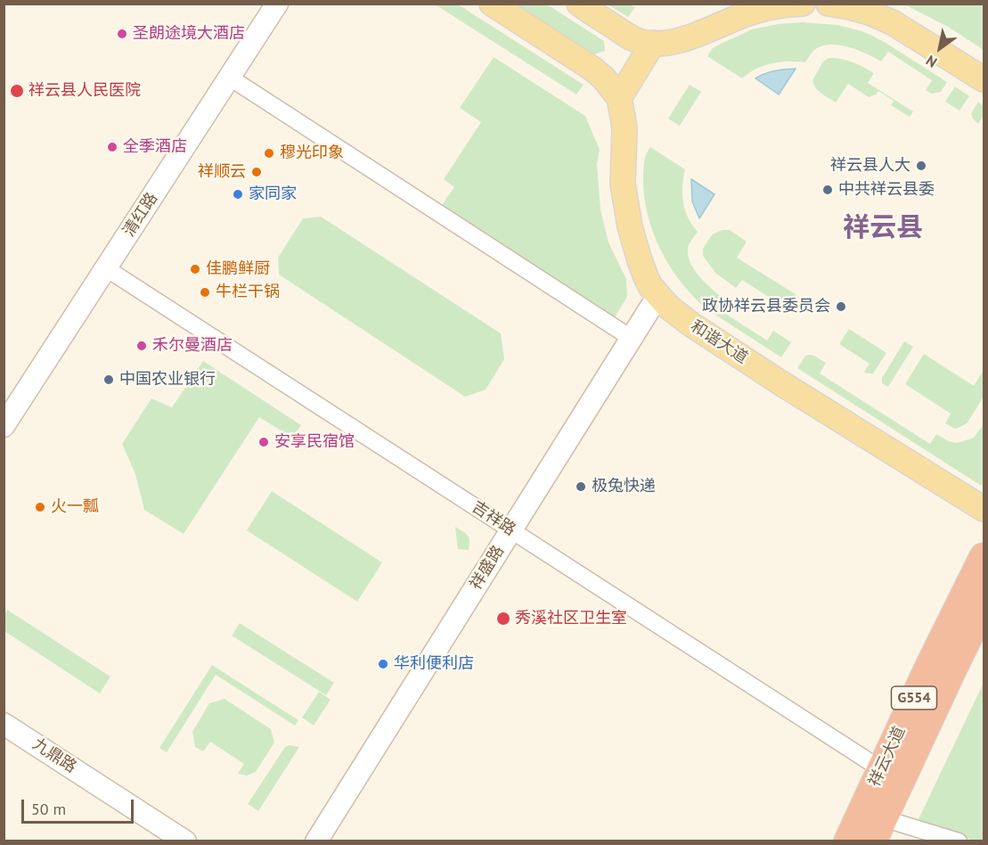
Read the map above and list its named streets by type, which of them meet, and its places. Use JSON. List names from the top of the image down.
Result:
{
  "streets": {
    "highway": ["G554", "祥云大道"],
    "main road": ["和谐大道"],
    "street": [
      "清红路",
      "吉祥路",
      "祥盛路",
      "九鼎路"
    ]
  },
  "crossings": [
    ["清红路", "吉祥路"],
    ["和谐大道", "祥盛路"],
    ["吉祥路", "祥盛路"],
    ["吉祥路", "祥云大道"]
  ],
  "districts": ["祥云县"],
  "places": [
    "圣朗途境大酒店",
    "祥云县人民医院",
    "全季酒店",
    "穆光印象",
    "祥云县人大",
    "祥顺云",
    "中共祥云县委",
    "家同家",
    "佳鹏鲜厨",
    "牛栏干锅",
    "政协祥云县委员会",
    "禾尔曼酒店",
    "中国农业银行",
    "安享民宿馆",
    "极兔快递",
    "火一瓢",
    "秀溪社区卫生室",
    "华利便利店"
  ],
  "scale_bar": "50 m",
  "north": "bottom left"
}
